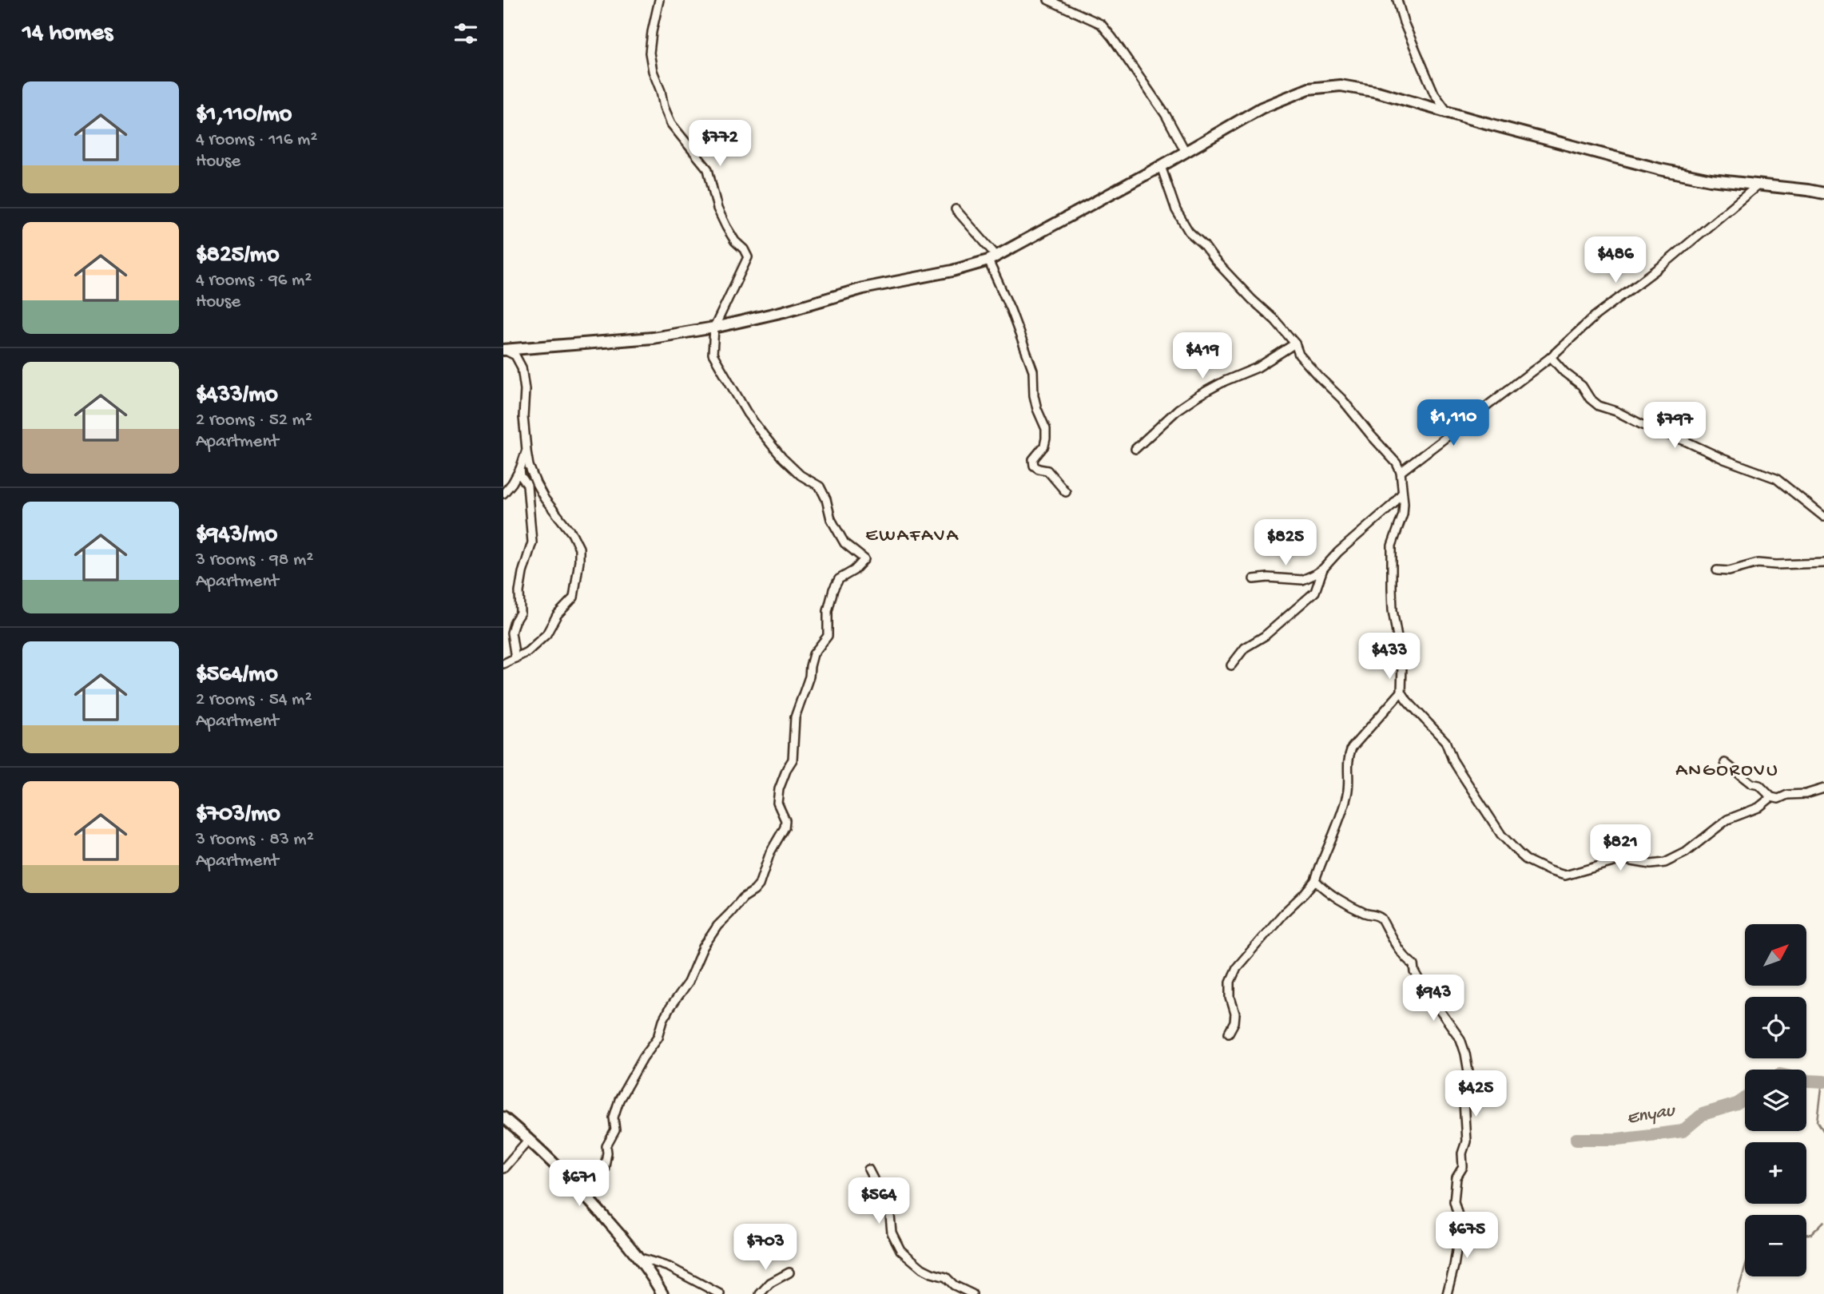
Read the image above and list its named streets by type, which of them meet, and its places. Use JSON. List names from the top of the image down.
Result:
{
  "districts": ["EWAFAVA", "ANGOROVU"],
  "water": ["Enyau"],
  "north": "top right",
  "page": {
    "heading": "14 homes",
    "list": [
      {
        "name": "$1,110/mo",
        "note": "4 rooms · 116 m² · House"
      },
      {
        "name": "$825/mo",
        "note": "4 rooms · 96 m² · House"
      },
      {
        "name": "$433/mo",
        "note": "2 rooms · 52 m² · Apartment"
      },
      {
        "name": "$943/mo",
        "note": "3 rooms · 98 m² · Apartment"
      },
      {
        "name": "$564/mo",
        "note": "2 rooms · 54 m² · Apartment"
      },
      {
        "name": "$703/mo",
        "note": "3 rooms · 83 m² · Apartment"
      }
    ],
    "price": [
      "$772",
      "$486",
      "$419",
      "$1,110",
      "$797",
      "$825",
      "$433",
      "$821",
      "$943",
      "$425",
      "$671",
      "$564",
      "$675",
      "$703"
    ],
    "map_buttons": ["+", "−"]
  }
}
